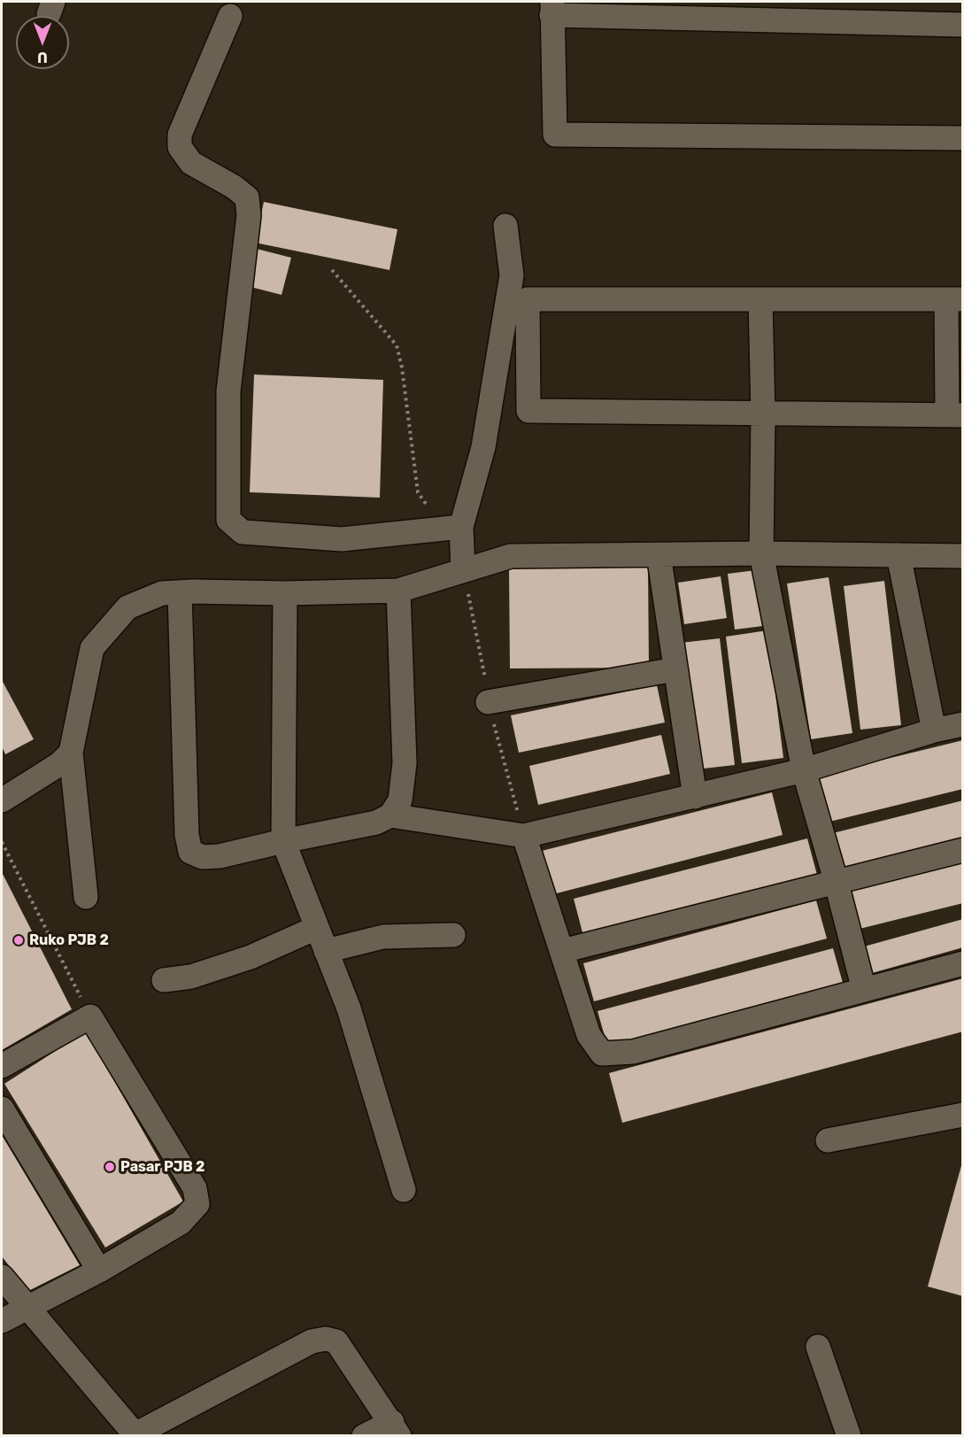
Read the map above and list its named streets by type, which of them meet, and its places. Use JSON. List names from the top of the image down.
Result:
{
  "places": ["Ruko PJB 2", "Pasar PJB 2"],
  "north": "bottom"
}
